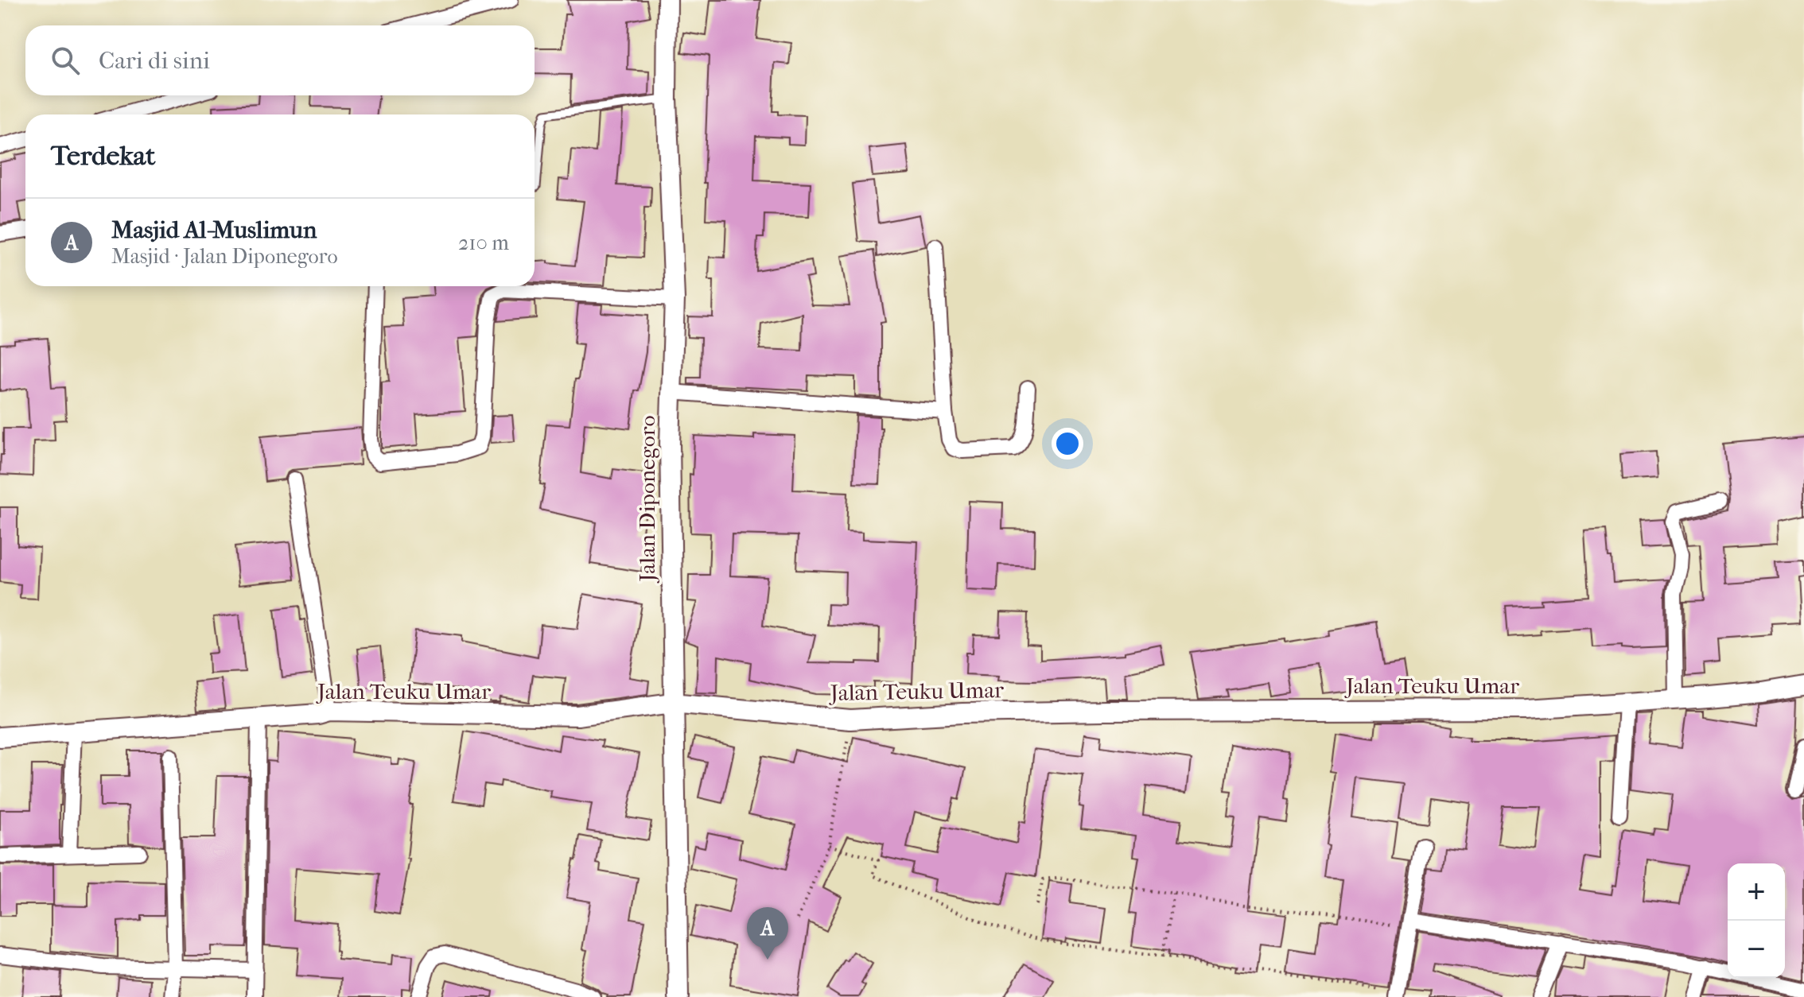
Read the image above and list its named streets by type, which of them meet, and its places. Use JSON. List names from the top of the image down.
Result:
{
  "streets": {
    "street": ["Jalan Diponegoro", "Jalan Teuku Umar"]
  },
  "crossings": [
    ["Jalan Diponegoro", "Jalan Teuku Umar"]
  ],
  "page": {
    "search": "Cari di sini",
    "heading": "Terdekat",
    "list": [
      {
        "mark": "A",
        "name": "Masjid Al-Muslimun",
        "note": "Masjid · Jalan Diponegoro",
        "value": "210 m"
      }
    ],
    "map_buttons": ["+", "−"],
    "pins": "A"
  }
}
